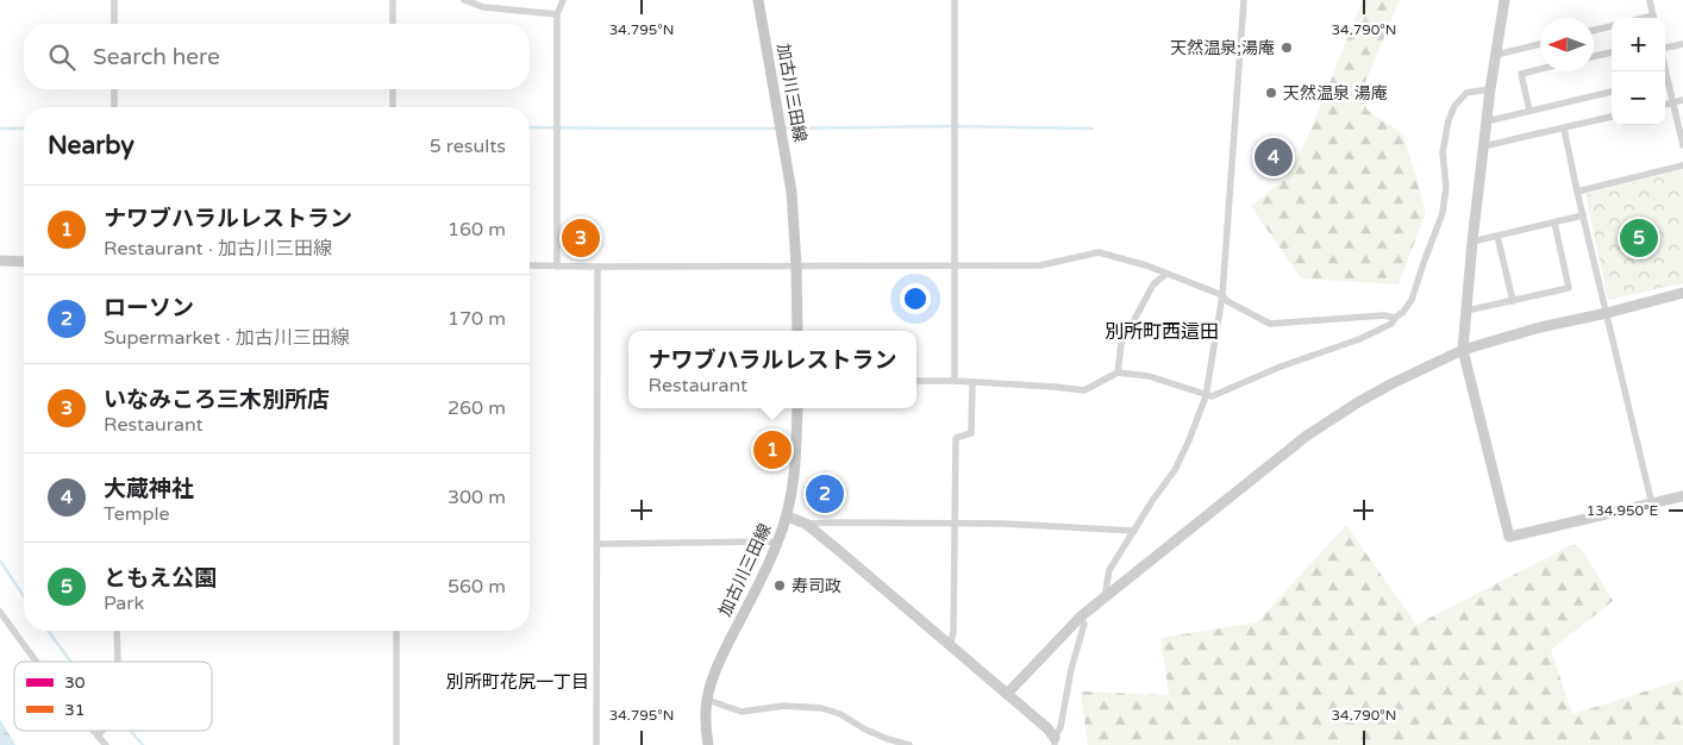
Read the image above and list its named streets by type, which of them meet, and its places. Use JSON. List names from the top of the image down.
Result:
{
  "streets": {
    "main road": ["加古川三田線"]
  },
  "districts": ["別所町西這田", "別所町花尻一丁目"],
  "places": ["天然温泉;湯庵", "天然温泉 湯庵", "寿司政"],
  "legend": ["30", "31"],
  "north": "left",
  "page": {
    "map_buttons": ["+", "−"],
    "search": "Search here",
    "heading": ["Nearby", "5 results"],
    "pins": [
      "4",
      "3",
      "5",
      "1",
      "2"
    ],
    "list": [
      {
        "mark": "1",
        "name": "ナワブハラルレストラン",
        "note": "Restaurant · 加古川三田線",
        "value": "160 m"
      },
      {
        "mark": "2",
        "name": "ローソン",
        "note": "Supermarket · 加古川三田線",
        "value": "170 m"
      },
      {
        "mark": "3",
        "name": "いなみころ三木別所店",
        "note": "Restaurant",
        "value": "260 m"
      },
      {
        "mark": "4",
        "name": "大蔵神社",
        "note": "Temple",
        "value": "300 m"
      },
      {
        "mark": "5",
        "name": "ともえ公園",
        "note": "Park",
        "value": "560 m"
      }
    ],
    "popup": ["ナワブハラルレストラン", "Restaurant"]
  },
  "coordinates": ["34.795°N", "34.790°N", "134.950°E"]
}
